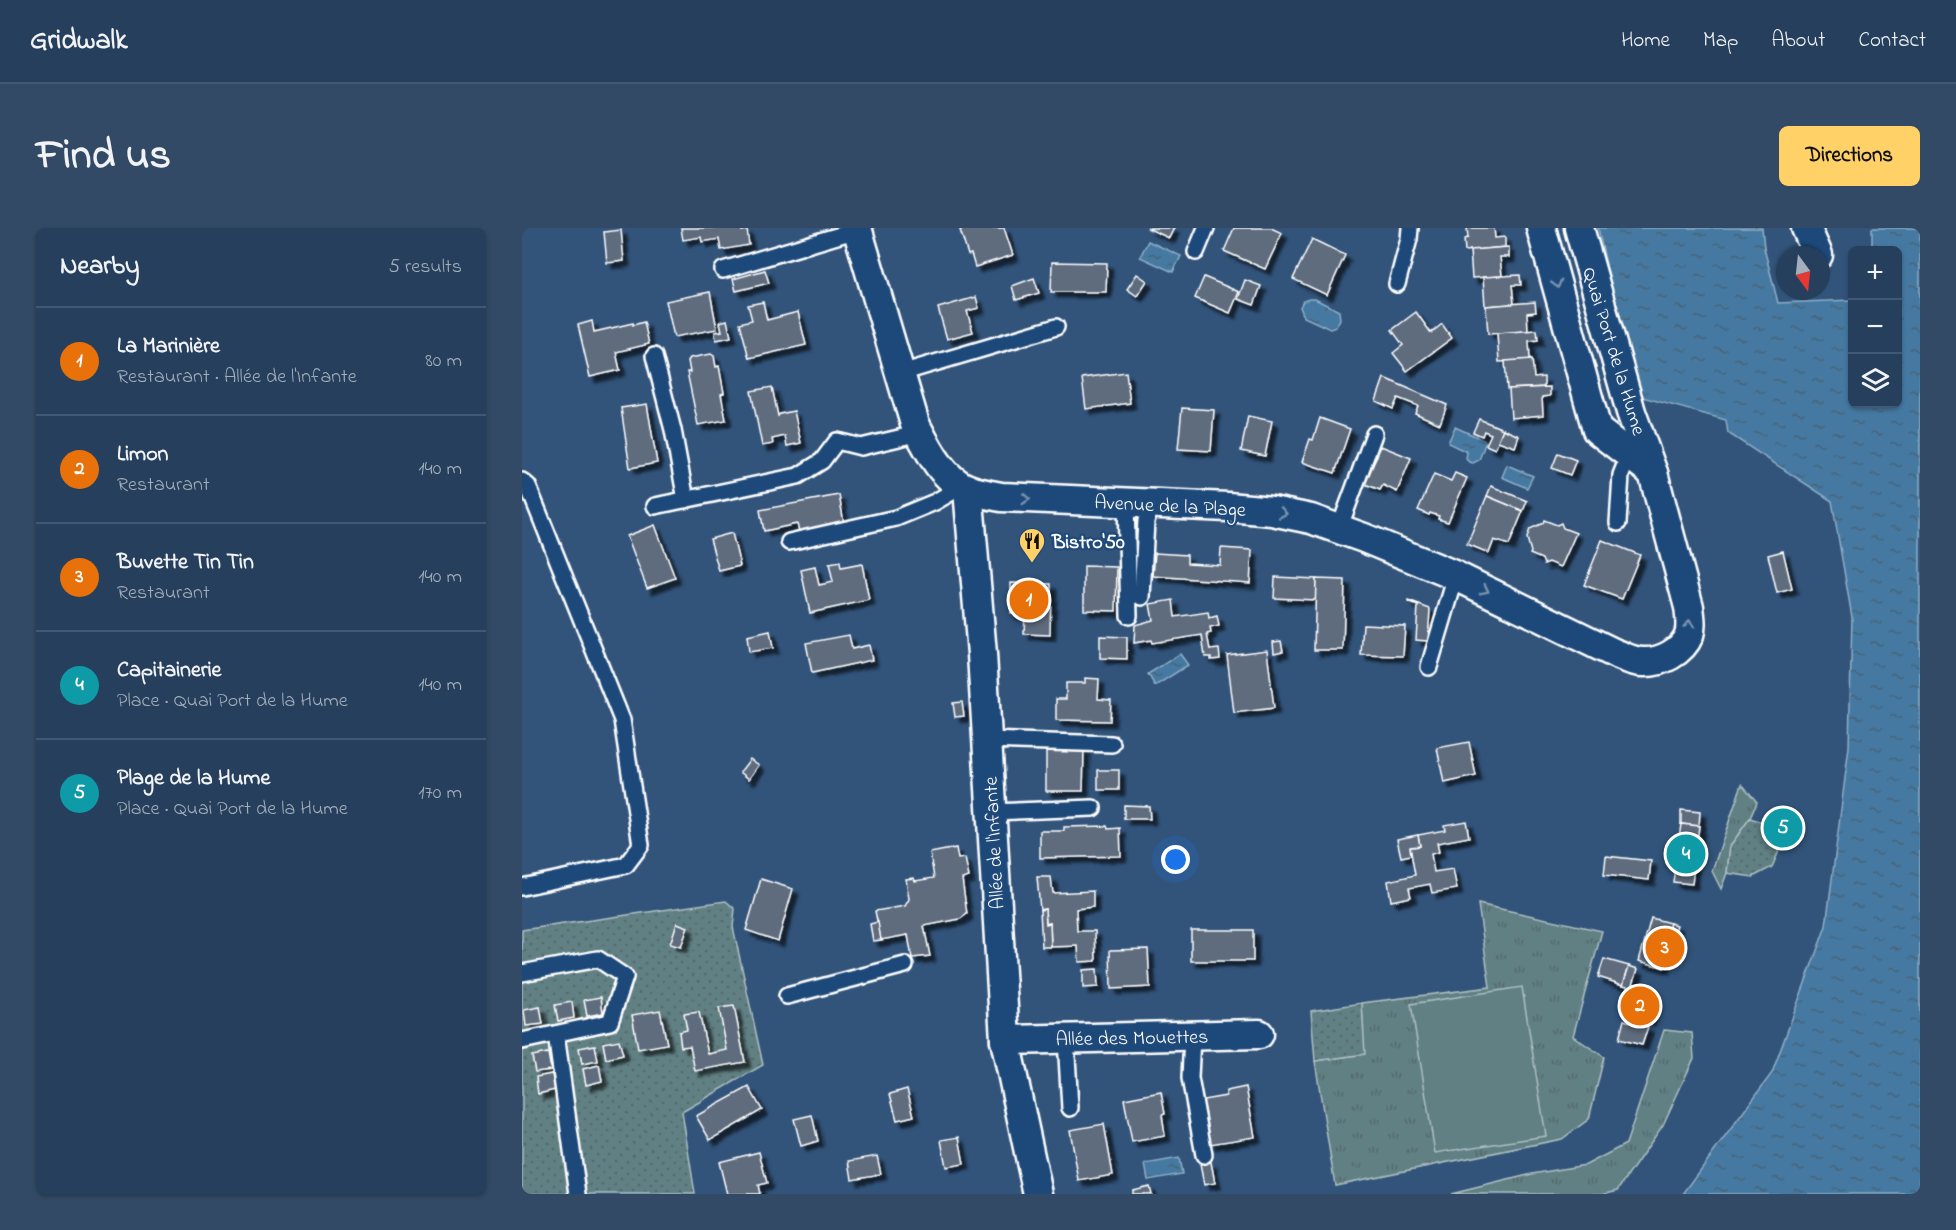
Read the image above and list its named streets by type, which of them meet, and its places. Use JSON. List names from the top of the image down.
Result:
{
  "streets": {
    "street": [
      "Quai Port de la Hume",
      "Avenue de la Plage",
      "Allée de l'Infante",
      "Allée des Mouettes"
    ]
  },
  "crossings": [
    ["Quai Port de la Hume", "Avenue de la Plage"],
    ["Avenue de la Plage", "Allée de l'Infante"],
    ["Allée de l'Infante", "Allée des Mouettes"]
  ],
  "one_way": ["Avenue de la Plage"],
  "places": {
    "restaurant": ["Bistro'50"]
  },
  "north": "bottom",
  "page": {
    "header": "Gridwalk",
    "nav": [
      "Home",
      "Map",
      "About",
      "Contact"
    ],
    "title": "Find us",
    "buttons": "Directions",
    "heading": ["Nearby", "5 results"],
    "map_buttons": ["+", "−"],
    "list": [
      {
        "mark": "1",
        "name": "La Marinière",
        "note": "Restaurant · Allée de l'Infante",
        "value": "80 m"
      },
      {
        "mark": "2",
        "name": "Limon",
        "note": "Restaurant",
        "value": "140 m"
      },
      {
        "mark": "3",
        "name": "Buvette Tin Tin",
        "note": "Restaurant",
        "value": "140 m"
      },
      {
        "mark": "4",
        "name": "Capitainerie",
        "note": "Place · Quai Port de la Hume",
        "value": "140 m"
      },
      {
        "mark": "5",
        "name": "Plage de la Hume",
        "note": "Place · Quai Port de la Hume",
        "value": "170 m"
      }
    ],
    "pins": [
      "1",
      "5",
      "4",
      "3",
      "2"
    ]
  }
}
